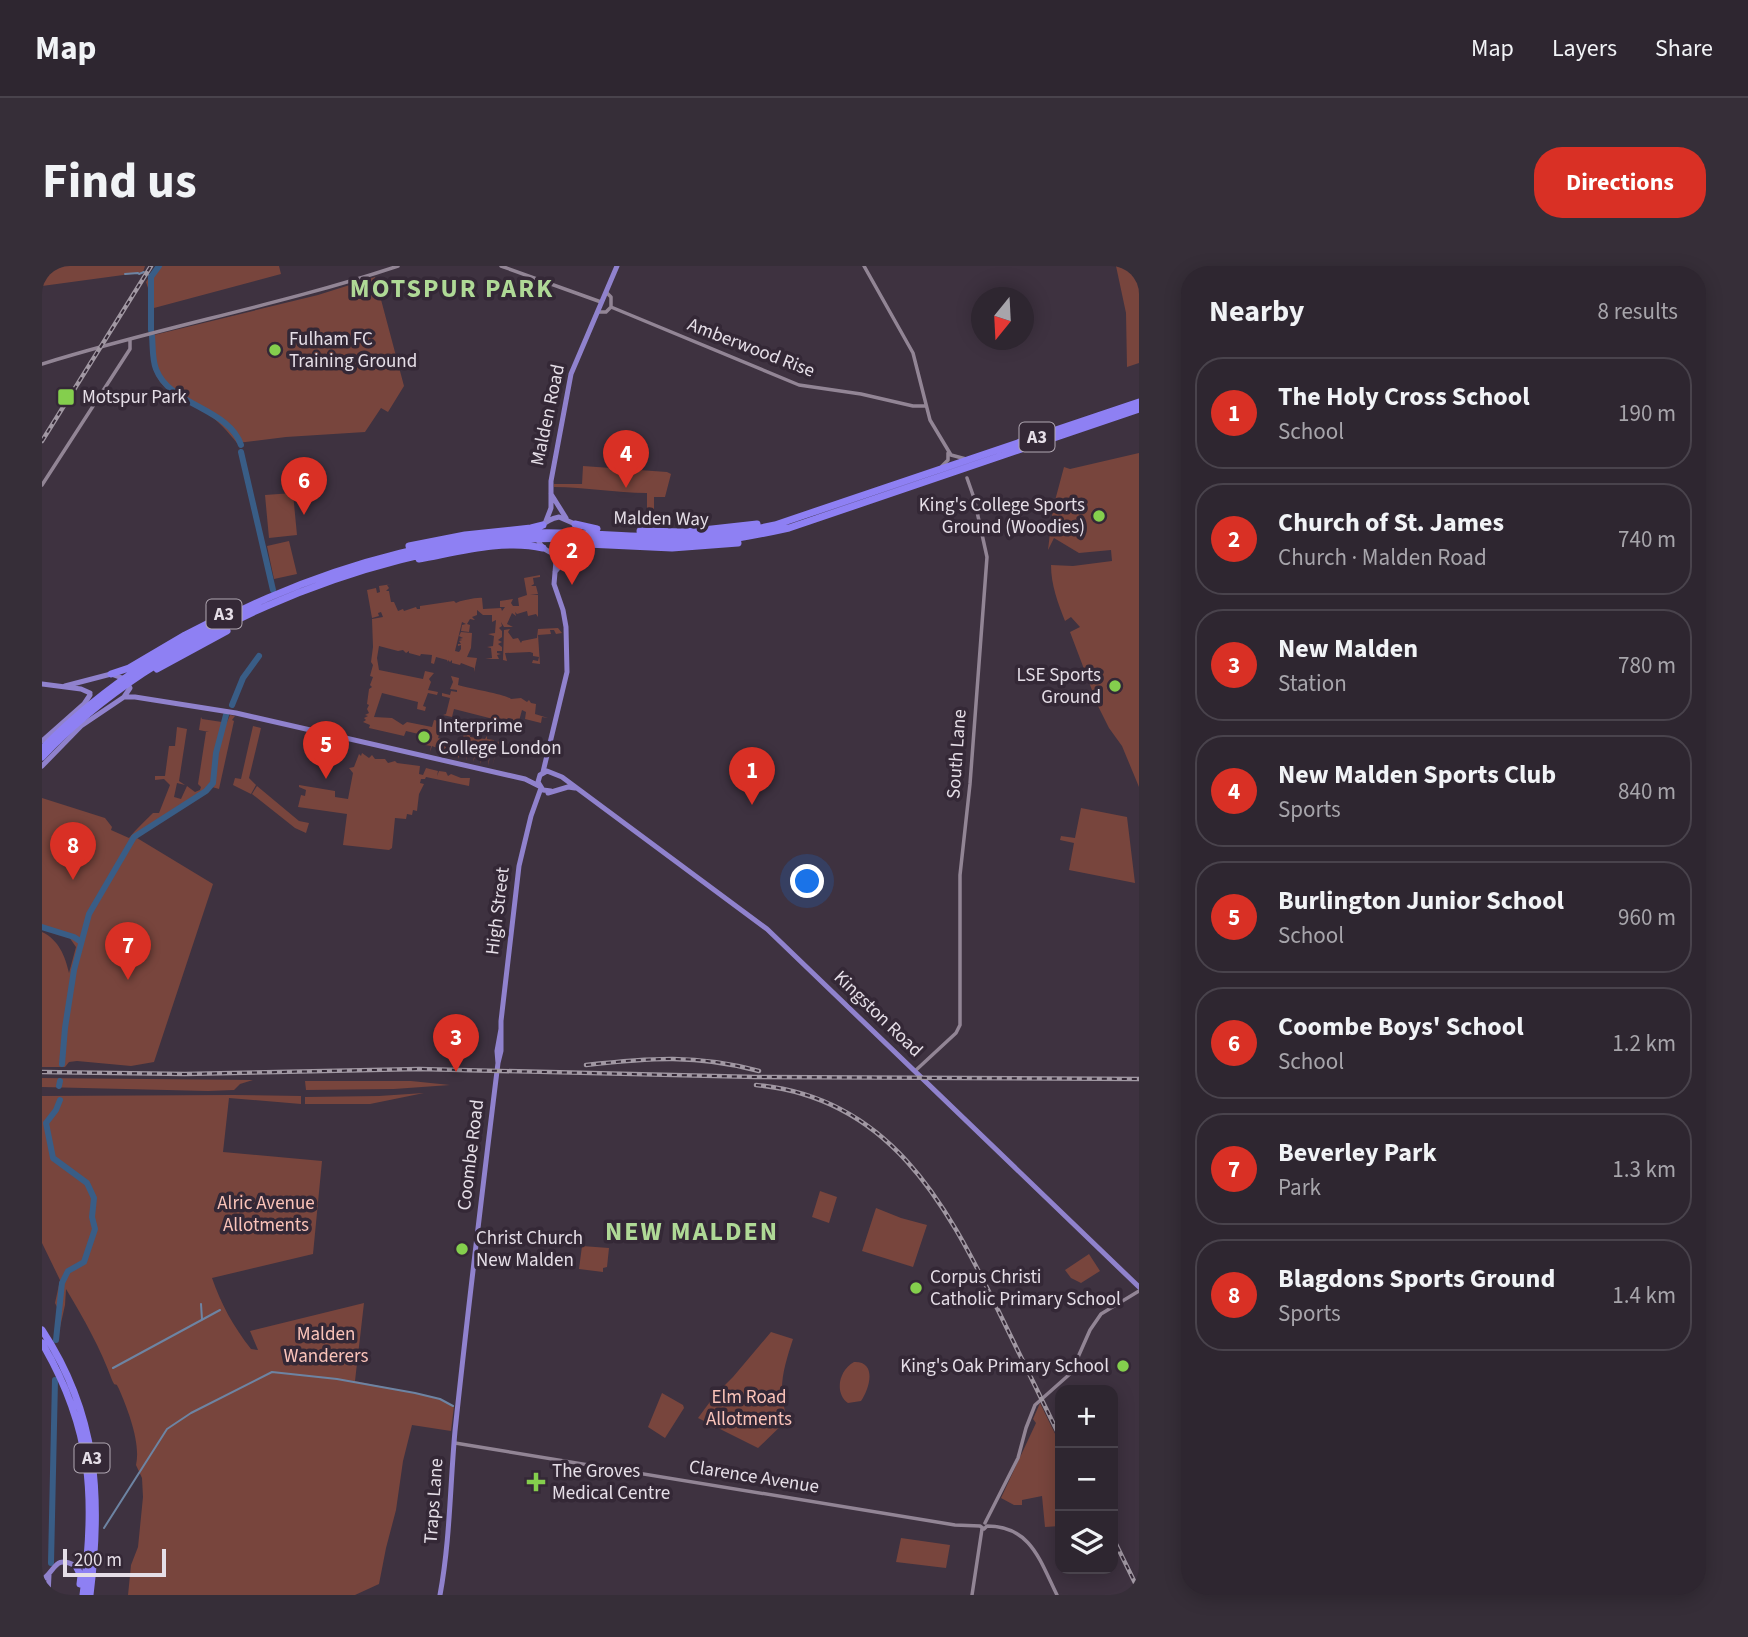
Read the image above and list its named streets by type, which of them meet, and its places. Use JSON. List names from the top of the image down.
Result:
{
  "streets": {
    "highway": ["A3", "Malden Way"],
    "main road": [
      "Malden Road",
      "High Street",
      "Kingston Road",
      "Coombe Road",
      "Traps Lane"
    ],
    "street": ["Amberwood Rise", "South Lane", "Clarence Avenue"]
  },
  "crossings": [
    ["A3", "Malden Way"],
    ["South Lane", "Kingston Road"],
    ["High Street", "Coombe Road"],
    ["Coombe Road", "Traps Lane"],
    ["Clarence Avenue", "Traps Lane"]
  ],
  "districts": ["MOTSPUR PARK", "NEW MALDEN"],
  "parks": ["Alric Avenue Allotments", "Malden Wanderers", "Elm Road Allotments"],
  "places": {
    "other": [
      "Fulham FC Training Ground",
      "King's College Sports Ground (Woodies)",
      "LSE Sports Ground",
      "Interprime College London",
      "Christ Church New Malden",
      "Corpus Christi Catholic Primary School",
      "King's Oak Primary School"
    ],
    "transit": ["Motspur Park"],
    "health": ["The Groves Medical Centre"]
  },
  "scale_bar": "200 m",
  "north": "bottom",
  "page": {
    "header": "Map",
    "nav": ["Map", "Layers", "Share"],
    "title": "Find us",
    "buttons": "Directions",
    "heading": ["Nearby", "8 results"],
    "list": [
      {
        "mark": "1",
        "name": "The Holy Cross School",
        "note": "School",
        "value": "190 m"
      },
      {
        "mark": "2",
        "name": "Church of St. James",
        "note": "Church · Malden Road",
        "value": "740 m"
      },
      {
        "mark": "3",
        "name": "New Malden",
        "note": "Station",
        "value": "780 m"
      },
      {
        "mark": "4",
        "name": "New Malden Sports Club",
        "note": "Sports",
        "value": "840 m"
      },
      {
        "mark": "5",
        "name": "Burlington Junior School",
        "note": "School",
        "value": "960 m"
      },
      {
        "mark": "6",
        "name": "Coombe Boys' School",
        "note": "School",
        "value": "1.2 km"
      },
      {
        "mark": "7",
        "name": "Beverley Park",
        "note": "Park",
        "value": "1.3 km"
      },
      {
        "mark": "8",
        "name": "Blagdons Sports Ground",
        "note": "Sports",
        "value": "1.4 km"
      }
    ],
    "pins": [
      "4",
      "6",
      "2",
      "5",
      "1",
      "8",
      "7",
      "3"
    ],
    "map_buttons": ["+", "−"],
    "scale": "200 m"
  }
}
